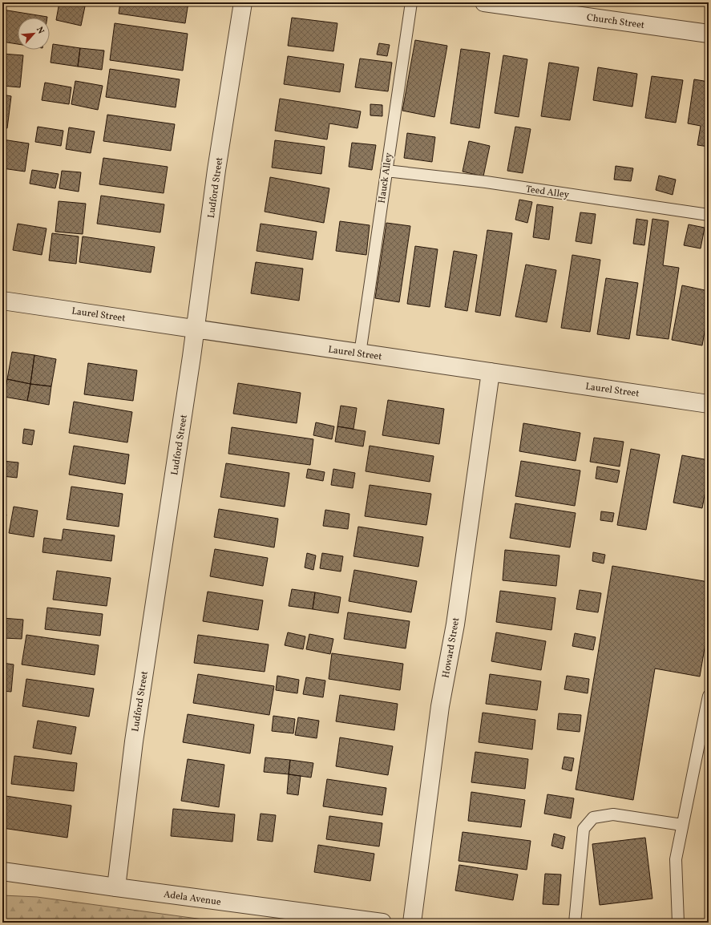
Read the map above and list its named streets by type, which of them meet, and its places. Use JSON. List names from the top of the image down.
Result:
{
  "streets": {
    "street": [
      "Church Street",
      "Ludford Street",
      "Laurel Street",
      "Howard Street",
      "Adela Avenue"
    ],
    "lane": ["Hauck Alley", "Teed Alley"]
  },
  "crossings": [
    ["Hauck Alley", "Teed Alley"],
    ["Hauck Alley", "Laurel Street"],
    ["Ludford Street", "Laurel Street"],
    ["Ludford Street", "Adela Avenue"],
    ["Laurel Street", "Howard Street"]
  ],
  "north": "top right"
}
